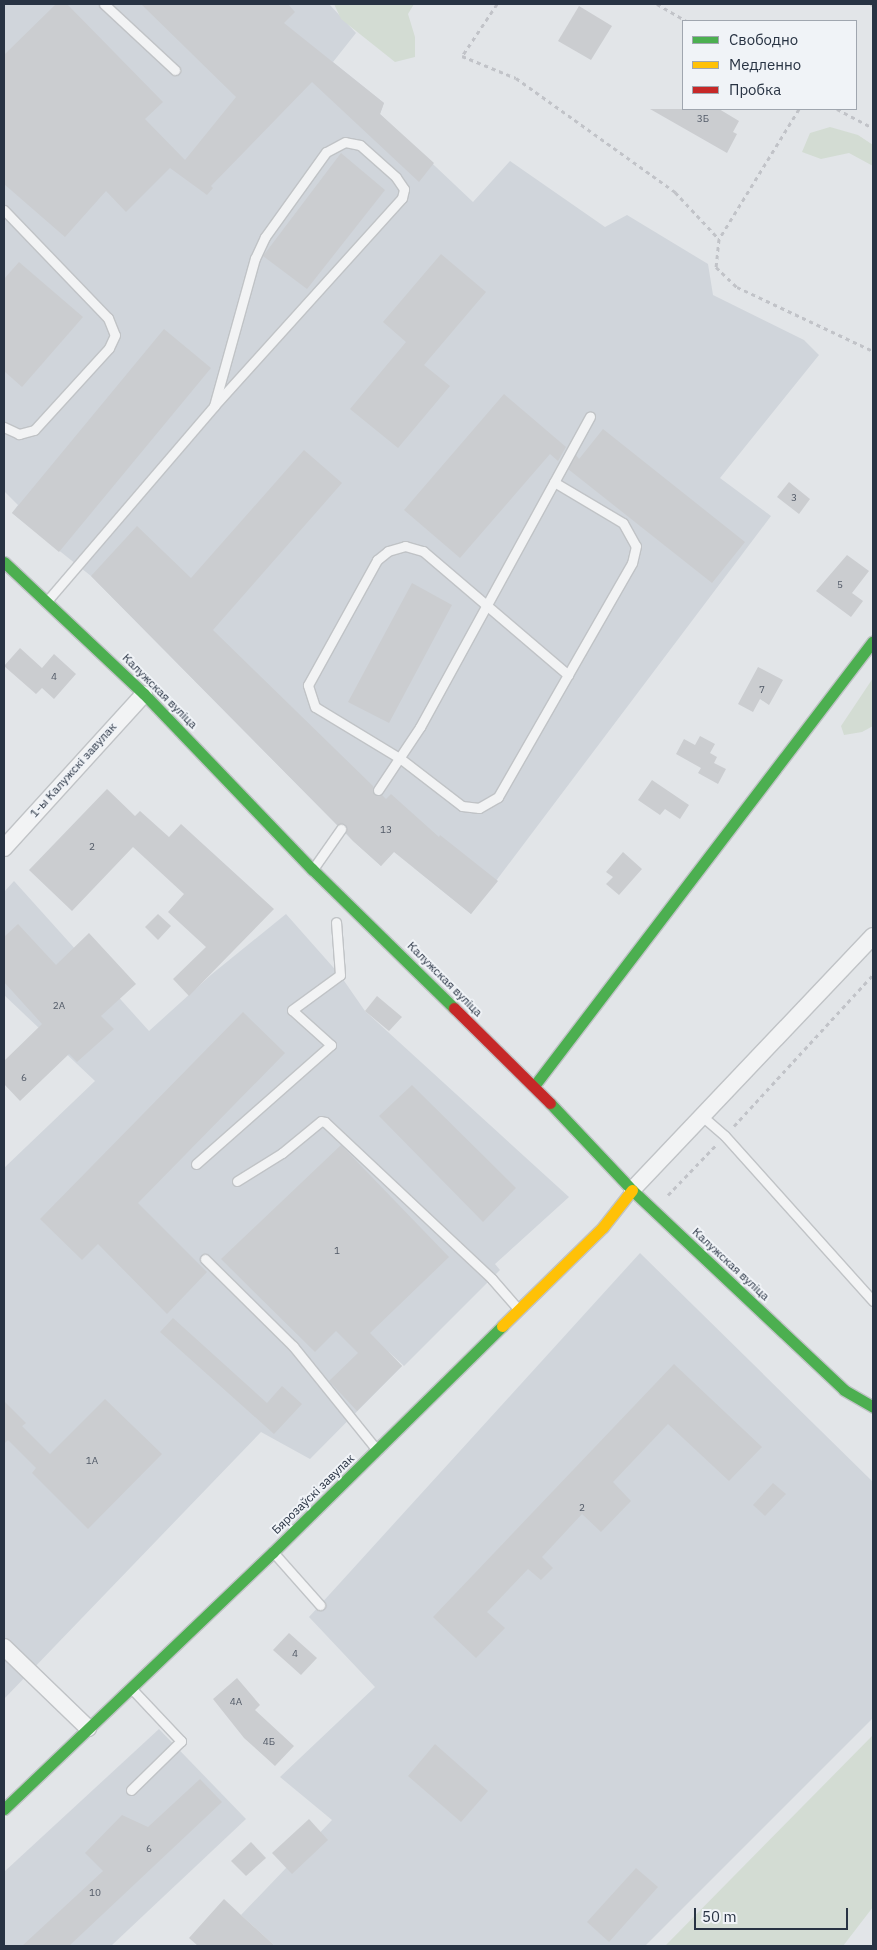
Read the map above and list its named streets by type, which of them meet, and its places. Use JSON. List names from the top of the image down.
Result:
{
  "streets": {
    "street": ["Калужская вуліца", "1-ы Калужскі завулак", "Бярозаўскі завулак"]
  },
  "crossings": [
    ["Калужская вуліца", "1-ы Калужскі завулак"],
    ["Калужская вуліца", "Бярозаўскі завулак"]
  ],
  "house_numbers": [
    "3Б",
    "3",
    "5",
    "4",
    "7",
    "13",
    "2",
    "2А",
    "6",
    "1",
    "1А",
    "2",
    "4",
    "4А",
    "4Б",
    "6",
    "10"
  ],
  "legend": ["Свободно", "Медленно", "Пробка"],
  "scale_bar": "50 m"
}
